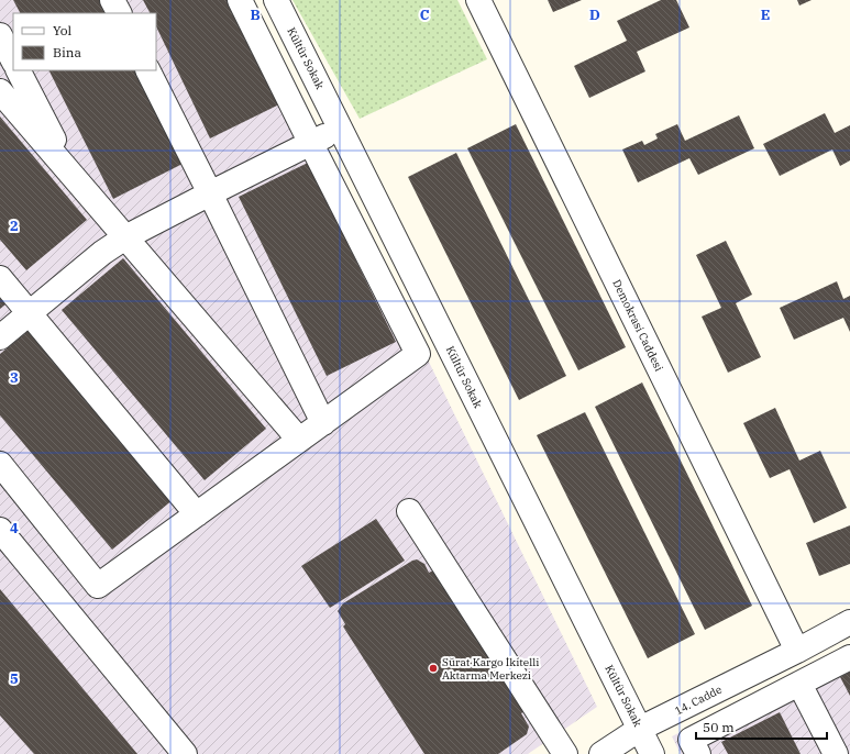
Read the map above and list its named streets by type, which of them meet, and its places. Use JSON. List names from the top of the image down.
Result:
{
  "streets": {
    "street": ["Kültür Sokak", "Demokrasi Caddesi", "14. Cadde"]
  },
  "crossings": [
    ["Kültür Sokak", "14. Cadde"],
    ["Demokrasi Caddesi", "14. Cadde"]
  ],
  "places": ["Sürat Kargo İkitelli Aktarma Merkezi"],
  "legend": ["Yol", "Bina"],
  "scale_bar": "50 m",
  "grid": {
    "columns": [
      "B",
      "C",
      "D",
      "E"
    ],
    "rows": [
      "2",
      "3",
      "4",
      "5"
    ]
  }
}
